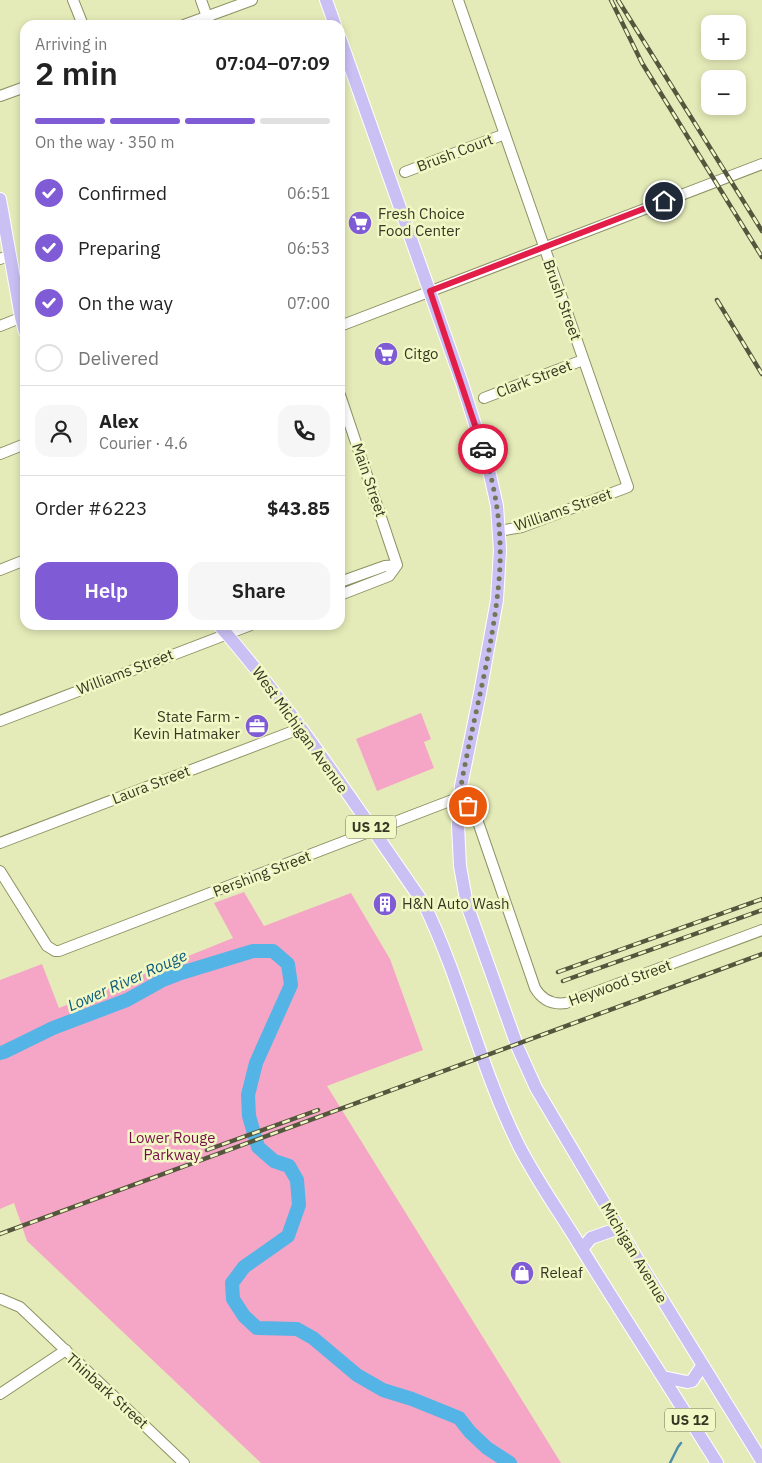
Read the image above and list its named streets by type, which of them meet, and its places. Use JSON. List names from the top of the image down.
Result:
{
  "streets": {
    "main road": ["West Michigan Avenue", "US 12", "Michigan Avenue"],
    "street": [
      "Brush Court",
      "Brush Street",
      "Clark Street",
      "Main Street",
      "Williams Street",
      "Laura Street",
      "Pershing Street",
      "Heywood Street",
      "Thinbark Street"
    ]
  },
  "crossings": [
    ["Brush Court", "Brush Street"],
    ["Brush Street", "Clark Street"],
    ["Brush Street", "Williams Street"],
    ["Williams Street", "West Michigan Avenue"],
    ["Williams Street", "US 12"],
    ["West Michigan Avenue", "Laura Street"],
    ["West Michigan Avenue", "US 12"],
    ["West Michigan Avenue", "Pershing Street"],
    ["US 12", "Pershing Street"],
    ["US 12", "Heywood Street"],
    ["US 12", "Michigan Avenue"],
    ["Pershing Street", "Heywood Street"],
    ["Pershing Street", "Michigan Avenue"],
    ["Heywood Street", "Michigan Avenue"]
  ],
  "water": ["Lower River Rouge"],
  "parks": ["Lower Rouge Parkway"],
  "places": {
    "supermarket": ["Fresh Choice Food Center", "Citgo"],
    "office": ["State Farm - Kevin Hatmaker"],
    "building": ["H&N Auto Wash"],
    "shop": ["Releaf"]
  },
  "page": {
    "map_buttons": ["+", "−"],
    "heading": ["2 min", "Arriving in", "07:04–07:09"],
    "panel": [
      "Alex",
      "Courier · 4.6",
      "Order #6223",
      "$43.85"
    ],
    "bar": "On the way · 350 m",
    "list": [
      ["Confirmed", "06:51"],
      ["Preparing", "06:53"],
      ["On the way", "07:00"],
      "Delivered"
    ],
    "buttons": ["Help", "Share"]
  }
}
